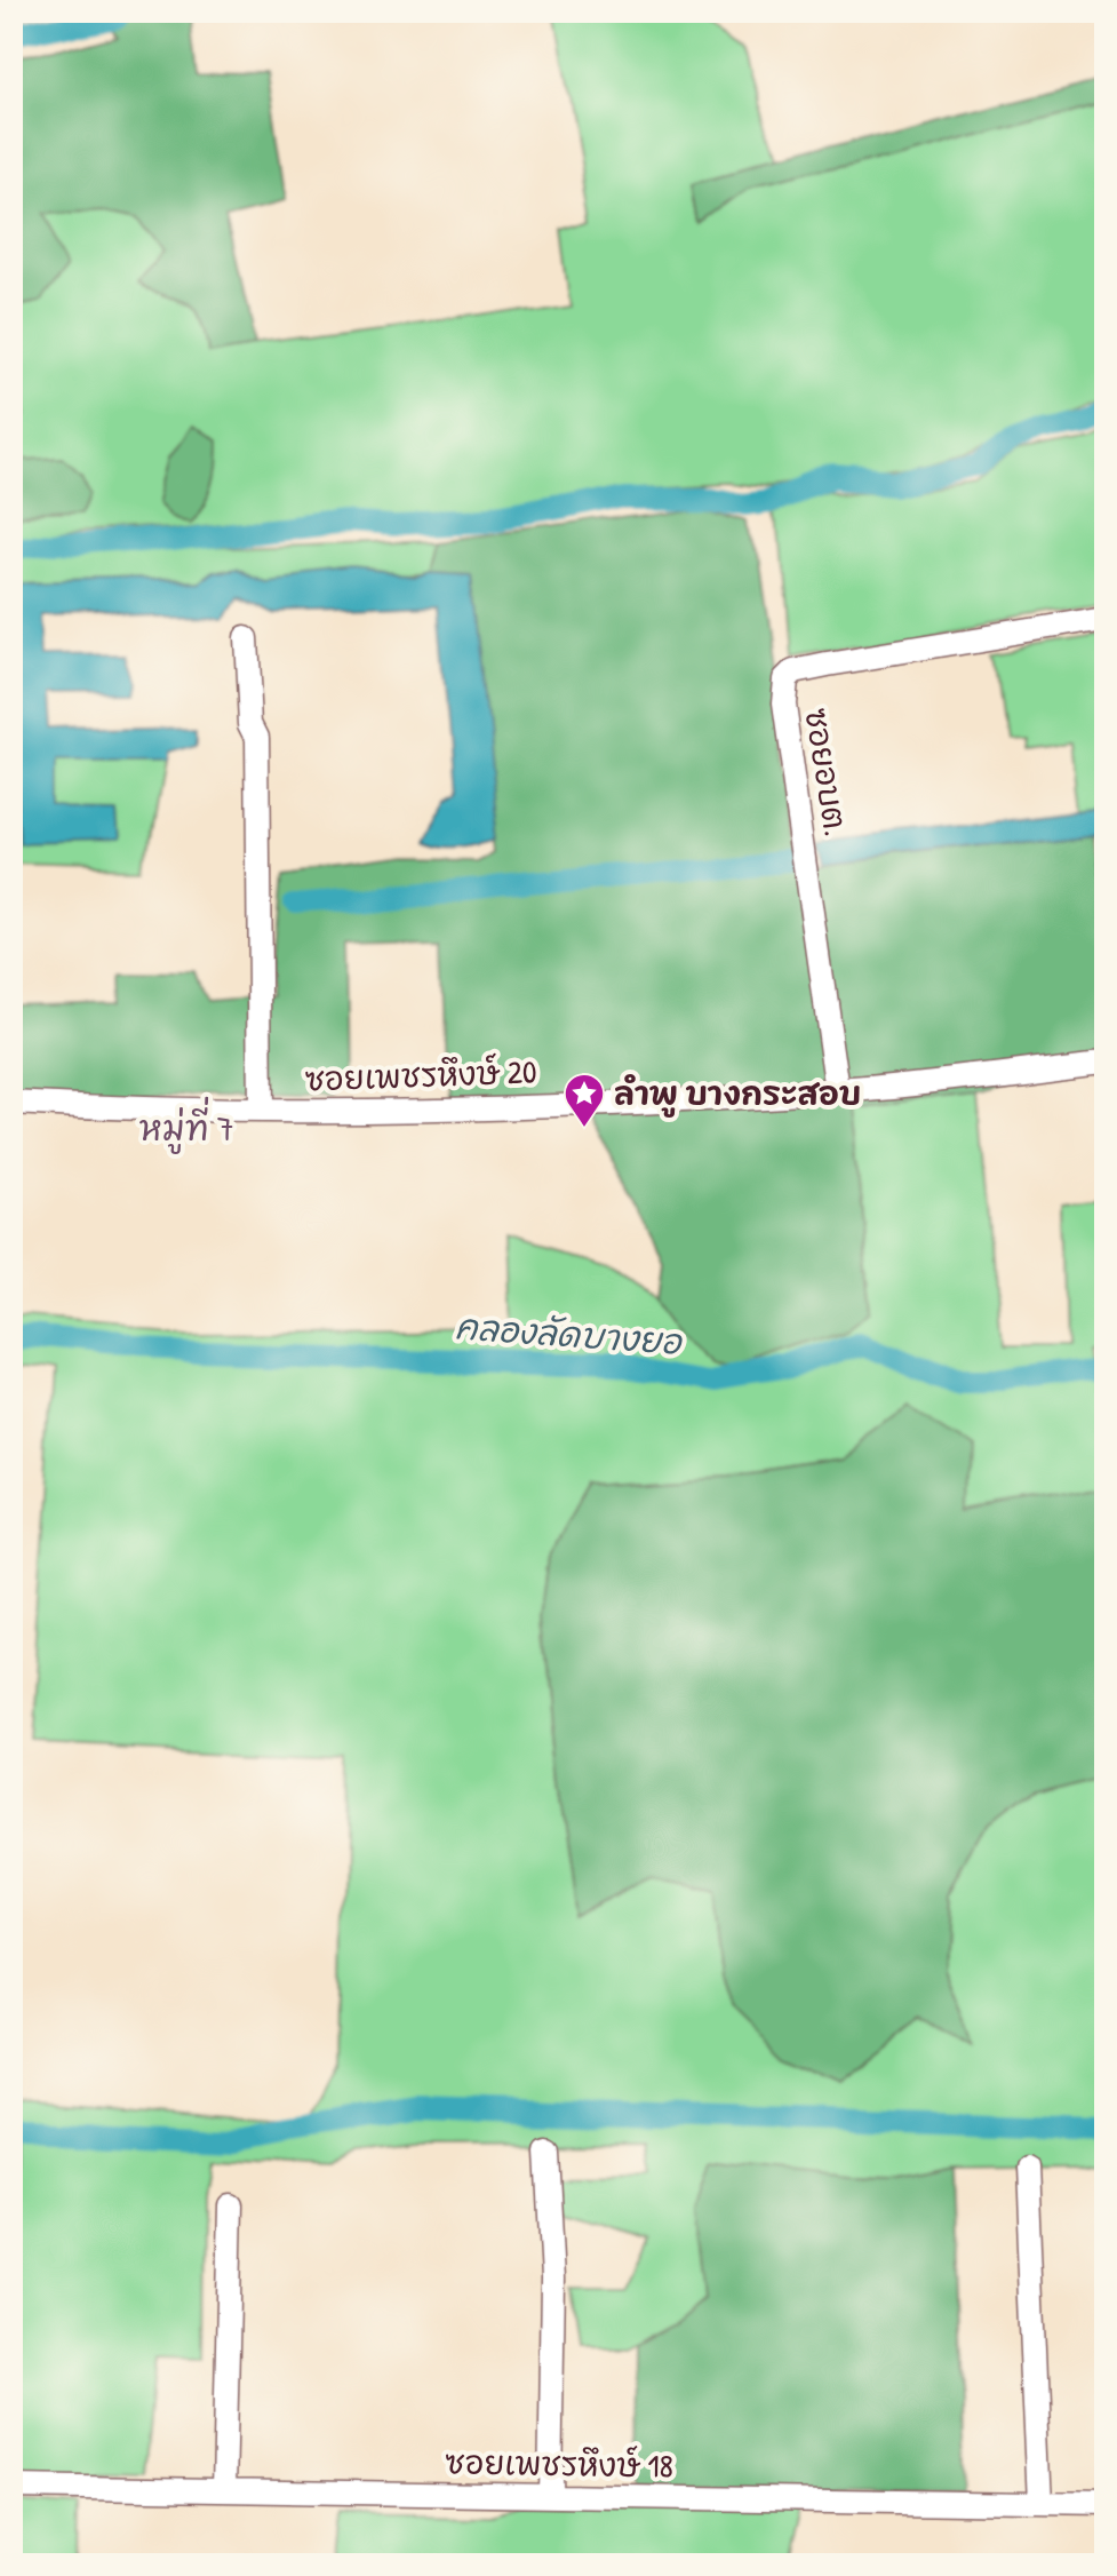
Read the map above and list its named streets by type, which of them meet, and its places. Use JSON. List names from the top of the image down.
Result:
{
  "streets": {
    "street": ["ซอยอบต.", "ซอยเพชรหึงษ์ 20", "ซอยเพชรหึงษ์ 18"]
  },
  "crossings": [
    ["ซอยอบต.", "ซอยเพชรหึงษ์ 20"]
  ],
  "districts": ["หมู่ที่ 7"],
  "water": ["คลองลัดบางยอ"],
  "places": {
    "place": ["ลำพู บางกระสอบ"]
  }
}
